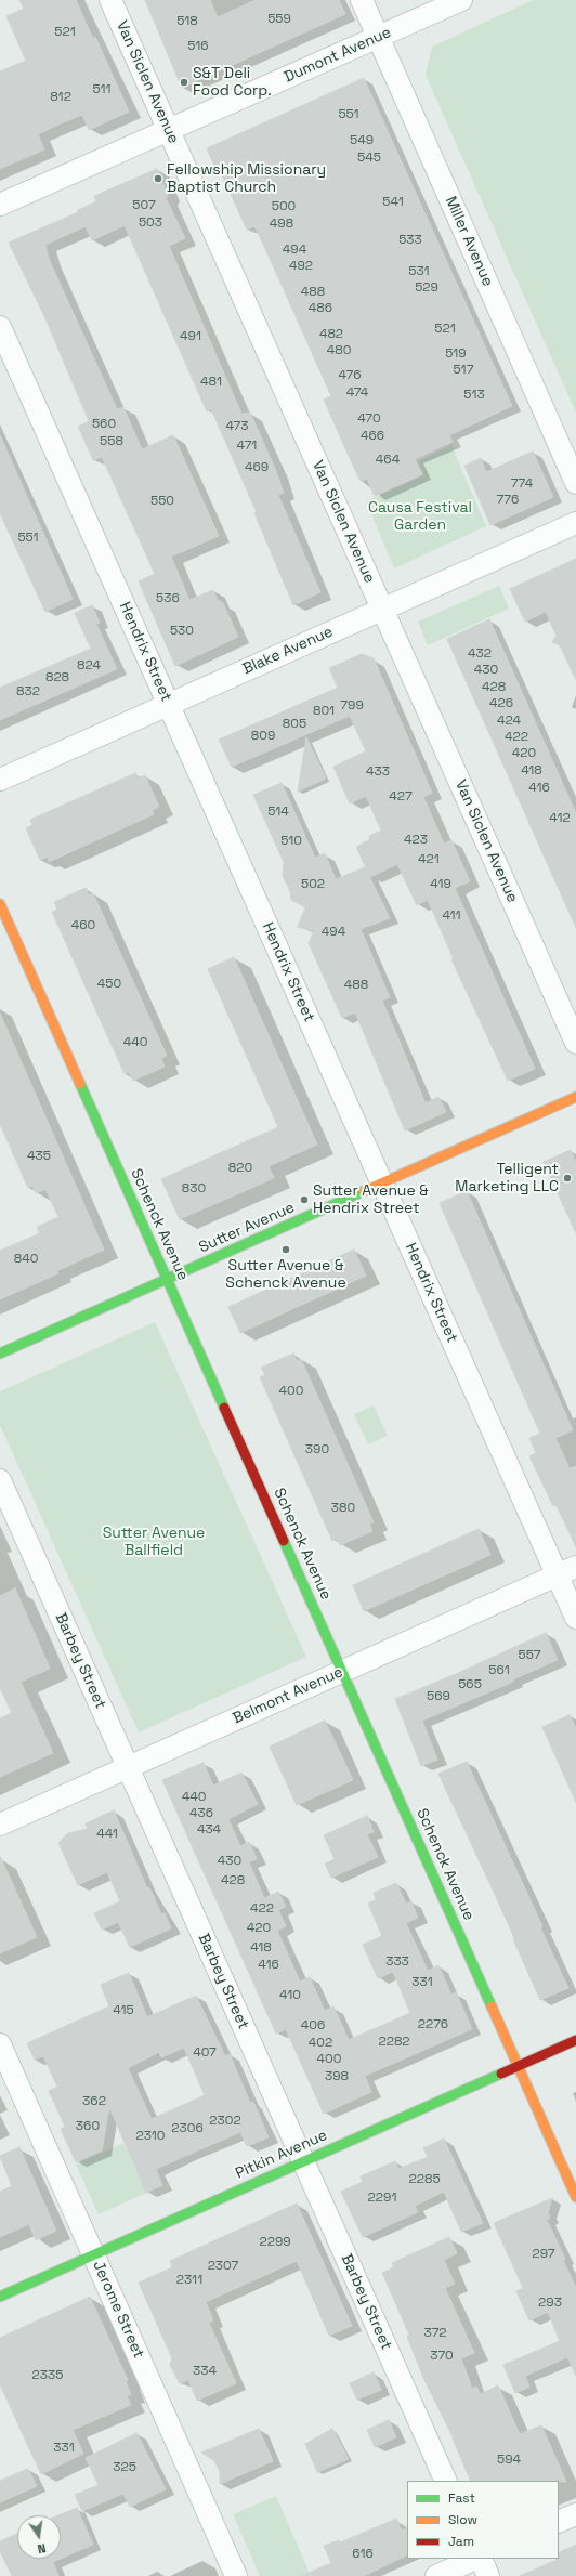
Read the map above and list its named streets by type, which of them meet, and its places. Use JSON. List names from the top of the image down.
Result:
{
  "streets": {
    "street": [
      "Dumont Avenue",
      "Van Siclen Avenue",
      "Miller Avenue",
      "Blake Avenue",
      "Hendrix Street",
      "Schenck Avenue",
      "Sutter Avenue",
      "Barbey Street",
      "Belmont Avenue",
      "Pitkin Avenue",
      "Jerome Street"
    ]
  },
  "crossings": [
    ["Dumont Avenue", "Van Siclen Avenue"],
    ["Dumont Avenue", "Miller Avenue"],
    ["Van Siclen Avenue", "Blake Avenue"],
    ["Blake Avenue", "Hendrix Street"],
    ["Hendrix Street", "Sutter Avenue"],
    ["Hendrix Street", "Belmont Avenue"],
    ["Schenck Avenue", "Sutter Avenue"],
    ["Schenck Avenue", "Belmont Avenue"],
    ["Schenck Avenue", "Pitkin Avenue"],
    ["Barbey Street", "Belmont Avenue"],
    ["Barbey Street", "Pitkin Avenue"],
    ["Pitkin Avenue", "Jerome Street"]
  ],
  "parks": ["Causa Festival Garden", "Sutter Avenue Ballfield"],
  "places": [
    "S&T Deli Food Corp.",
    "Fellowship Missionary Baptist Church",
    "Telligent Marketing LLC",
    "Sutter Avenue & Hendrix Street",
    "Sutter Avenue & Schenck Avenue"
  ],
  "house_numbers": [
    "559",
    "518",
    "521",
    "516",
    "511",
    "812",
    "551",
    "549",
    "545",
    "541",
    "507",
    "500",
    "503",
    "498",
    "533",
    "494",
    "492",
    "531",
    "529",
    "488",
    "486",
    "521",
    "482",
    "491",
    "480",
    "519",
    "517",
    "476",
    "481",
    "474",
    "513",
    "470",
    "560",
    "473",
    "466",
    "558",
    "471",
    "464",
    "469",
    "774",
    "776",
    "550",
    "551",
    "536",
    "530",
    "432",
    "824",
    "430",
    "828",
    "428",
    "832",
    "426",
    "799",
    "801",
    "424",
    "805",
    "809",
    "422",
    "420",
    "418",
    "433",
    "416",
    "427",
    "514",
    "412",
    "423",
    "510",
    "421",
    "502",
    "419",
    "411",
    "460",
    "494",
    "450",
    "488",
    "440",
    "435",
    "820",
    "830",
    "840",
    "400",
    "390",
    "380",
    "557",
    "561",
    "565",
    "569",
    "440",
    "436",
    "434",
    "441",
    "430",
    "428",
    "422",
    "420",
    "418",
    "333",
    "416",
    "331",
    "410",
    "415",
    "2276",
    "406",
    "2282",
    "402",
    "407",
    "400",
    "398",
    "362",
    "2302",
    "360",
    "2306",
    "2310",
    "2285",
    "2291",
    "2299",
    "297",
    "2307",
    "2311",
    "293",
    "372",
    "370",
    "334",
    "2335",
    "331",
    "594",
    "325",
    "616"
  ],
  "legend": ["Fast", "Slow", "Jam"],
  "north": "bottom"
}
